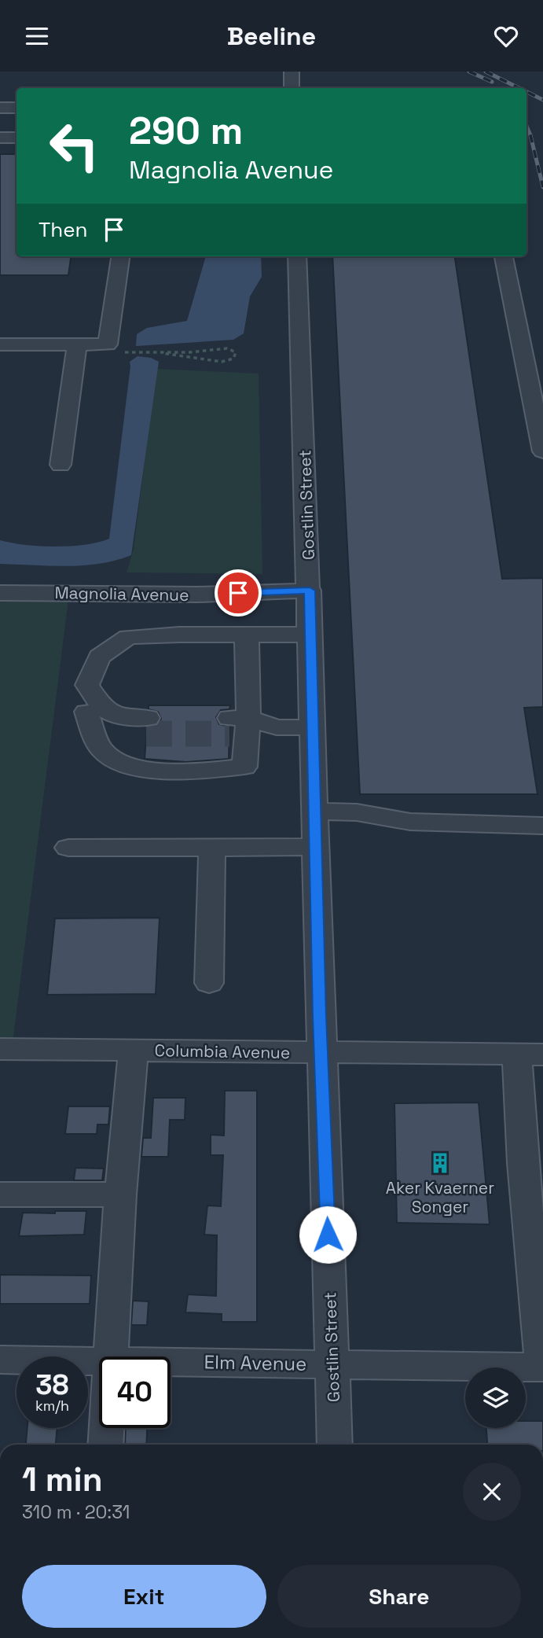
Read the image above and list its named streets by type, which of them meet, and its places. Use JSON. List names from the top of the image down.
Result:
{
  "streets": {
    "street": [
      "Gostlin Street",
      "Magnolia Avenue",
      "Columbia Avenue",
      "Elm Avenue"
    ]
  },
  "crossings": [
    ["Gostlin Street", "Magnolia Avenue"],
    ["Gostlin Street", "Columbia Avenue"],
    ["Gostlin Street", "Elm Avenue"]
  ],
  "places": {
    "building": ["Aker Kvaerner Songer"]
  },
  "page": {
    "header": "Beeline",
    "turn": ["290 m", "Magnolia Avenue"],
    "then": "Then",
    "speed": "38 km/h",
    "limit": "40",
    "heading": ["1 min", "310 m · 20:31"],
    "buttons": ["Exit", "Share"]
  }
}
